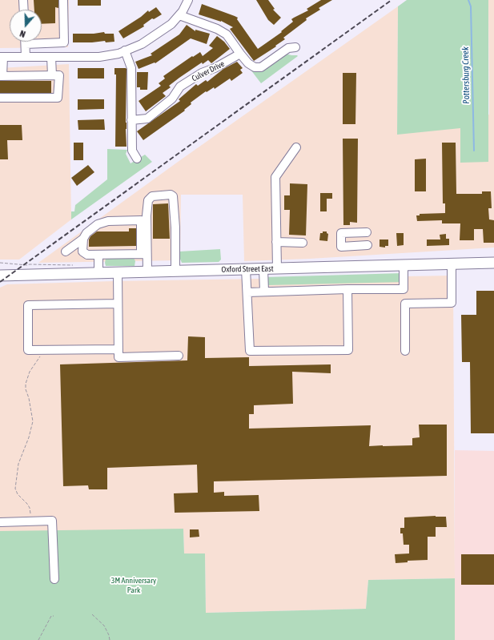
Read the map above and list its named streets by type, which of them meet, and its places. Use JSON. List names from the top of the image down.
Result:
{
  "streets": {
    "main road": ["Oxford Street East"],
    "street": ["Culver Drive"]
  },
  "water": ["Pottersburg Creek"],
  "parks": ["3M Anniversary Park"],
  "north": "bottom"
}
